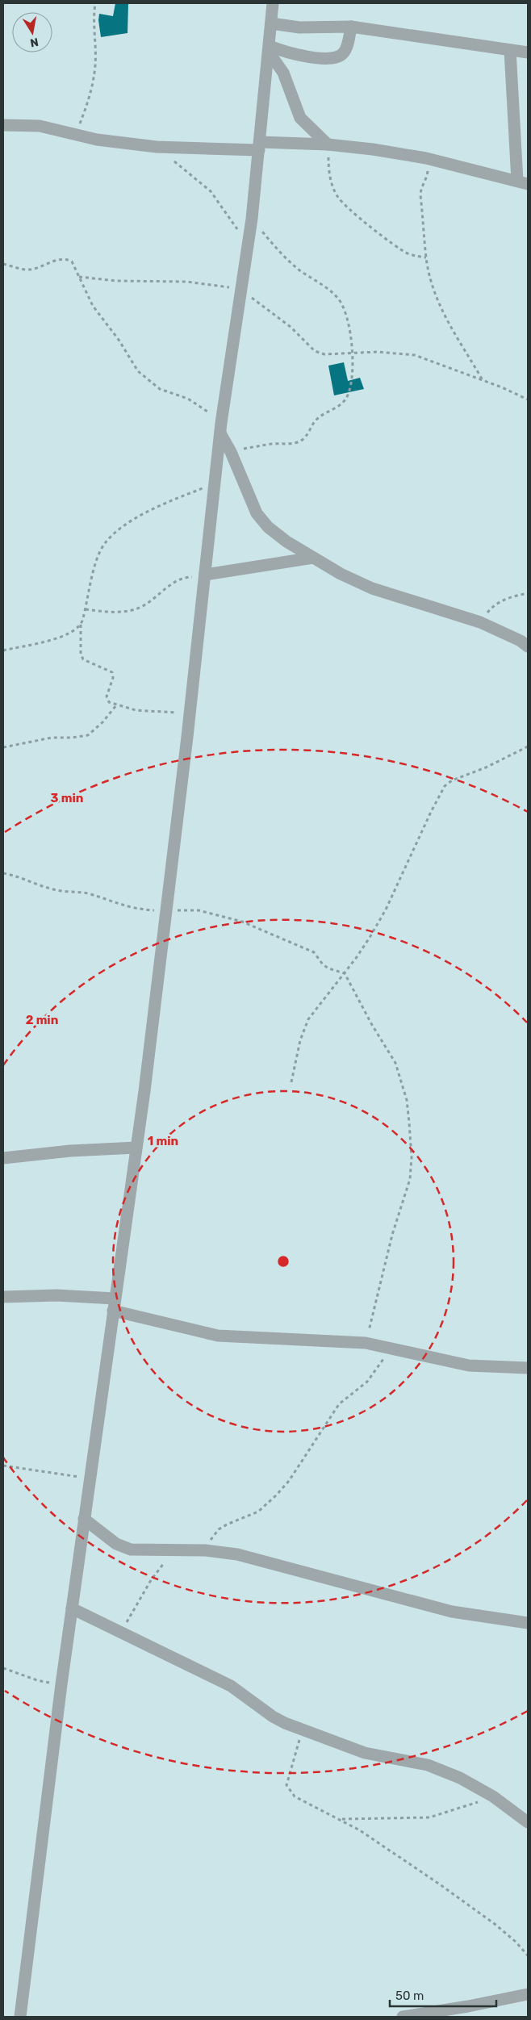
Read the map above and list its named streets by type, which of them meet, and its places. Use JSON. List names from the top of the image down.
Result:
{
  "scale_bar": "50 m",
  "north": "bottom",
  "rings": ["3 min", "2 min", "1 min"]
}
